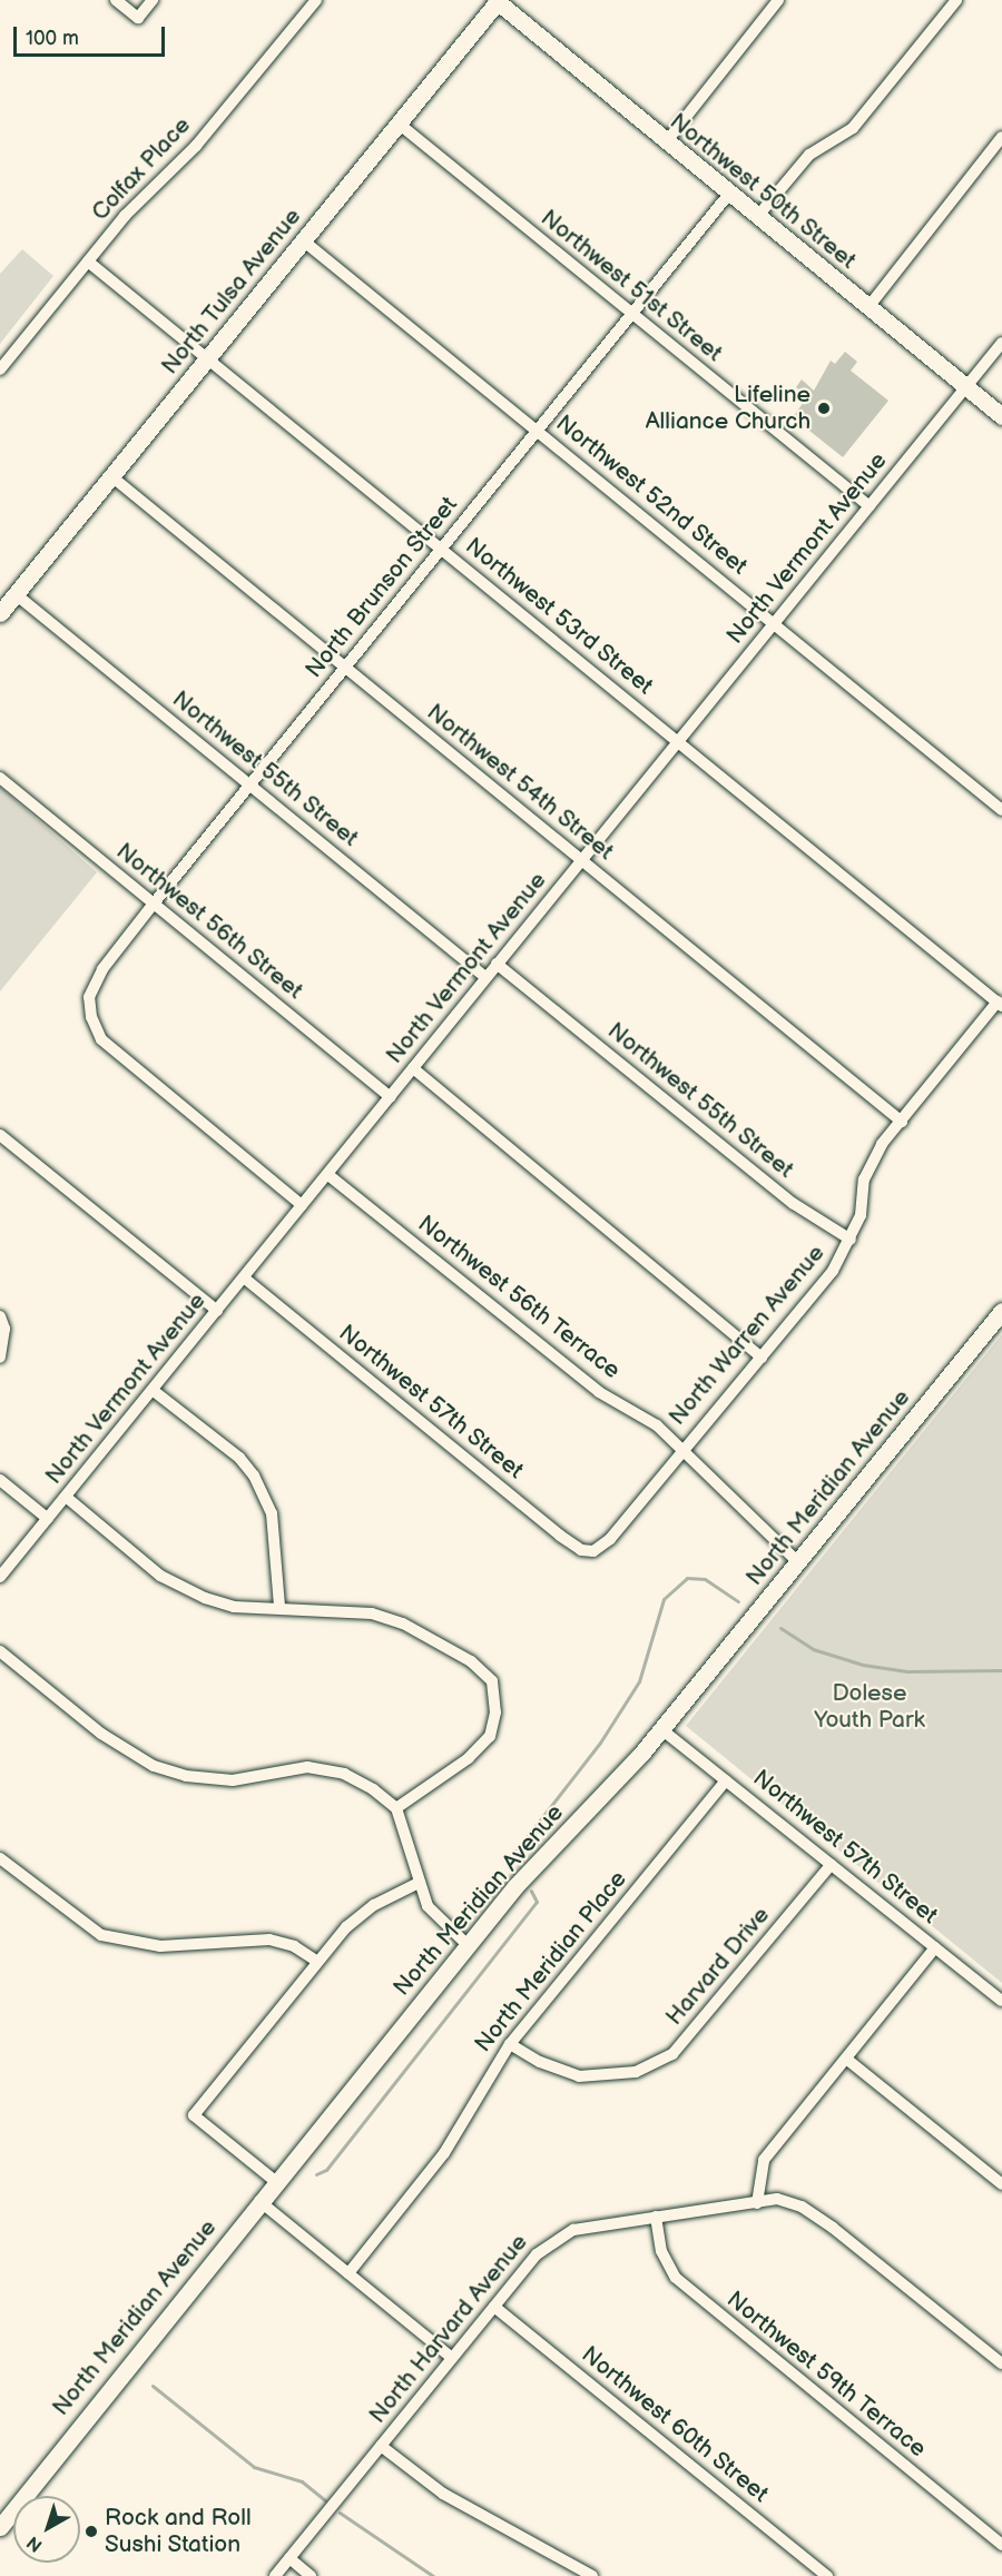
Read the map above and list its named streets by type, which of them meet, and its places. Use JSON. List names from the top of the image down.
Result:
{
  "streets": {
    "main road": ["Northwest 50th Street", "North Tulsa Avenue", "North Meridian Avenue"],
    "street": [
      "Colfax Place",
      "Northwest 51st Street",
      "Northwest 52nd Street",
      "North Vermont Avenue",
      "North Brunson Street",
      "Northwest 53rd Street",
      "Northwest 55th Street",
      "Northwest 54th Street",
      "Northwest 56th Street",
      "Northwest 56th Terrace",
      "North Warren Avenue",
      "Northwest 57th Street",
      "North Meridian Place",
      "Harvard Drive",
      "North Harvard Avenue",
      "Northwest 59th Terrace",
      "Northwest 60th Street"
    ]
  },
  "crossings": [
    ["Colfax Place", "Northwest 53rd Street"],
    ["Northwest 50th Street", "North Tulsa Avenue"],
    ["Northwest 50th Street", "North Vermont Avenue"],
    ["Northwest 50th Street", "North Brunson Street"],
    ["Northwest 51st Street", "North Tulsa Avenue"],
    ["Northwest 51st Street", "North Vermont Avenue"],
    ["Northwest 51st Street", "North Brunson Street"],
    ["North Tulsa Avenue", "Northwest 52nd Street"],
    ["North Tulsa Avenue", "Northwest 53rd Street"],
    ["North Tulsa Avenue", "Northwest 55th Street"],
    ["North Tulsa Avenue", "Northwest 54th Street"],
    ["Northwest 52nd Street", "North Vermont Avenue"],
    ["Northwest 52nd Street", "North Brunson Street"],
    ["North Vermont Avenue", "North Brunson Street"],
    ["North Vermont Avenue", "Northwest 53rd Street"],
    ["North Vermont Avenue", "Northwest 55th Street"],
    ["North Vermont Avenue", "Northwest 54th Street"],
    ["North Vermont Avenue", "Northwest 56th Street"],
    ["North Vermont Avenue", "Northwest 56th Terrace"],
    ["North Vermont Avenue", "Northwest 57th Street"],
    ["North Brunson Street", "Northwest 53rd Street"],
    ["North Brunson Street", "Northwest 55th Street"],
    ["North Brunson Street", "Northwest 54th Street"],
    ["North Brunson Street", "Northwest 56th Street"],
    ["Northwest 53rd Street", "North Warren Avenue"],
    ["Northwest 55th Street", "North Warren Avenue"],
    ["Northwest 54th Street", "North Warren Avenue"],
    ["Northwest 56th Terrace", "North Warren Avenue"],
    ["Northwest 56th Terrace", "North Meridian Avenue"],
    ["North Warren Avenue", "Northwest 57th Street"],
    ["Northwest 57th Street", "North Meridian Avenue"],
    ["Northwest 57th Street", "North Meridian Place"],
    ["Northwest 57th Street", "Harvard Drive"],
    ["North Meridian Place", "Harvard Drive"],
    ["North Harvard Avenue", "Northwest 59th Terrace"],
    ["North Harvard Avenue", "Northwest 60th Street"]
  ],
  "parks": ["Dolese Youth Park"],
  "places": ["Lifeline Alliance Church", "Rock and Roll Sushi Station"],
  "scale_bar": "100 m",
  "north": "bottom left"
}
